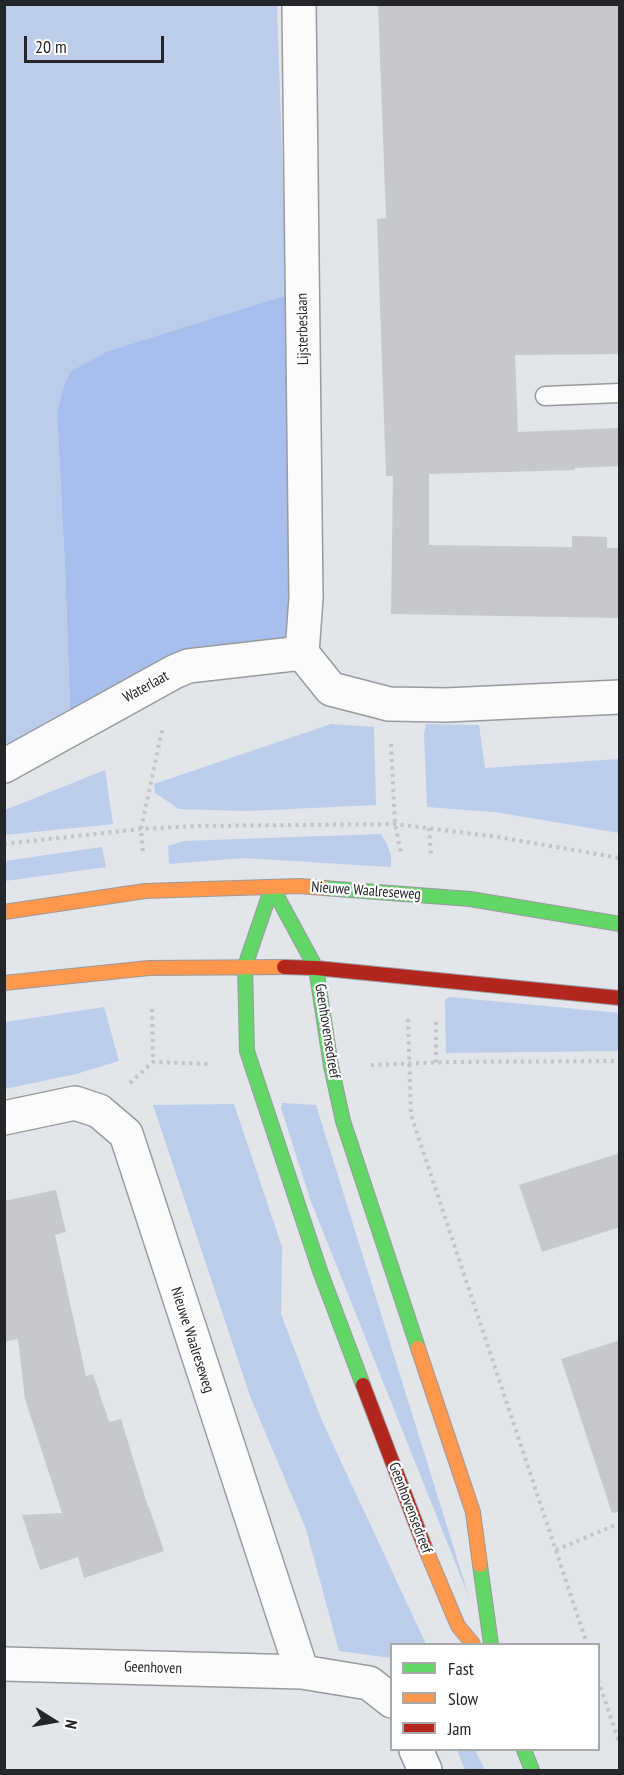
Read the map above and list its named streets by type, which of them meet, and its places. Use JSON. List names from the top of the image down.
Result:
{
  "streets": {
    "street": [
      "Lijsterbeslaan",
      "Waterlaat",
      "Nieuwe Waalreseweg",
      "Geenhovensedreef",
      "Geenhoven"
    ]
  },
  "crossings": [
    ["Lijsterbeslaan", "Waterlaat"],
    ["Nieuwe Waalreseweg", "Geenhovensedreef"],
    ["Nieuwe Waalreseweg", "Geenhoven"]
  ],
  "legend": ["Fast", "Slow", "Jam"],
  "scale_bar": "20 m",
  "north": "right"
}
